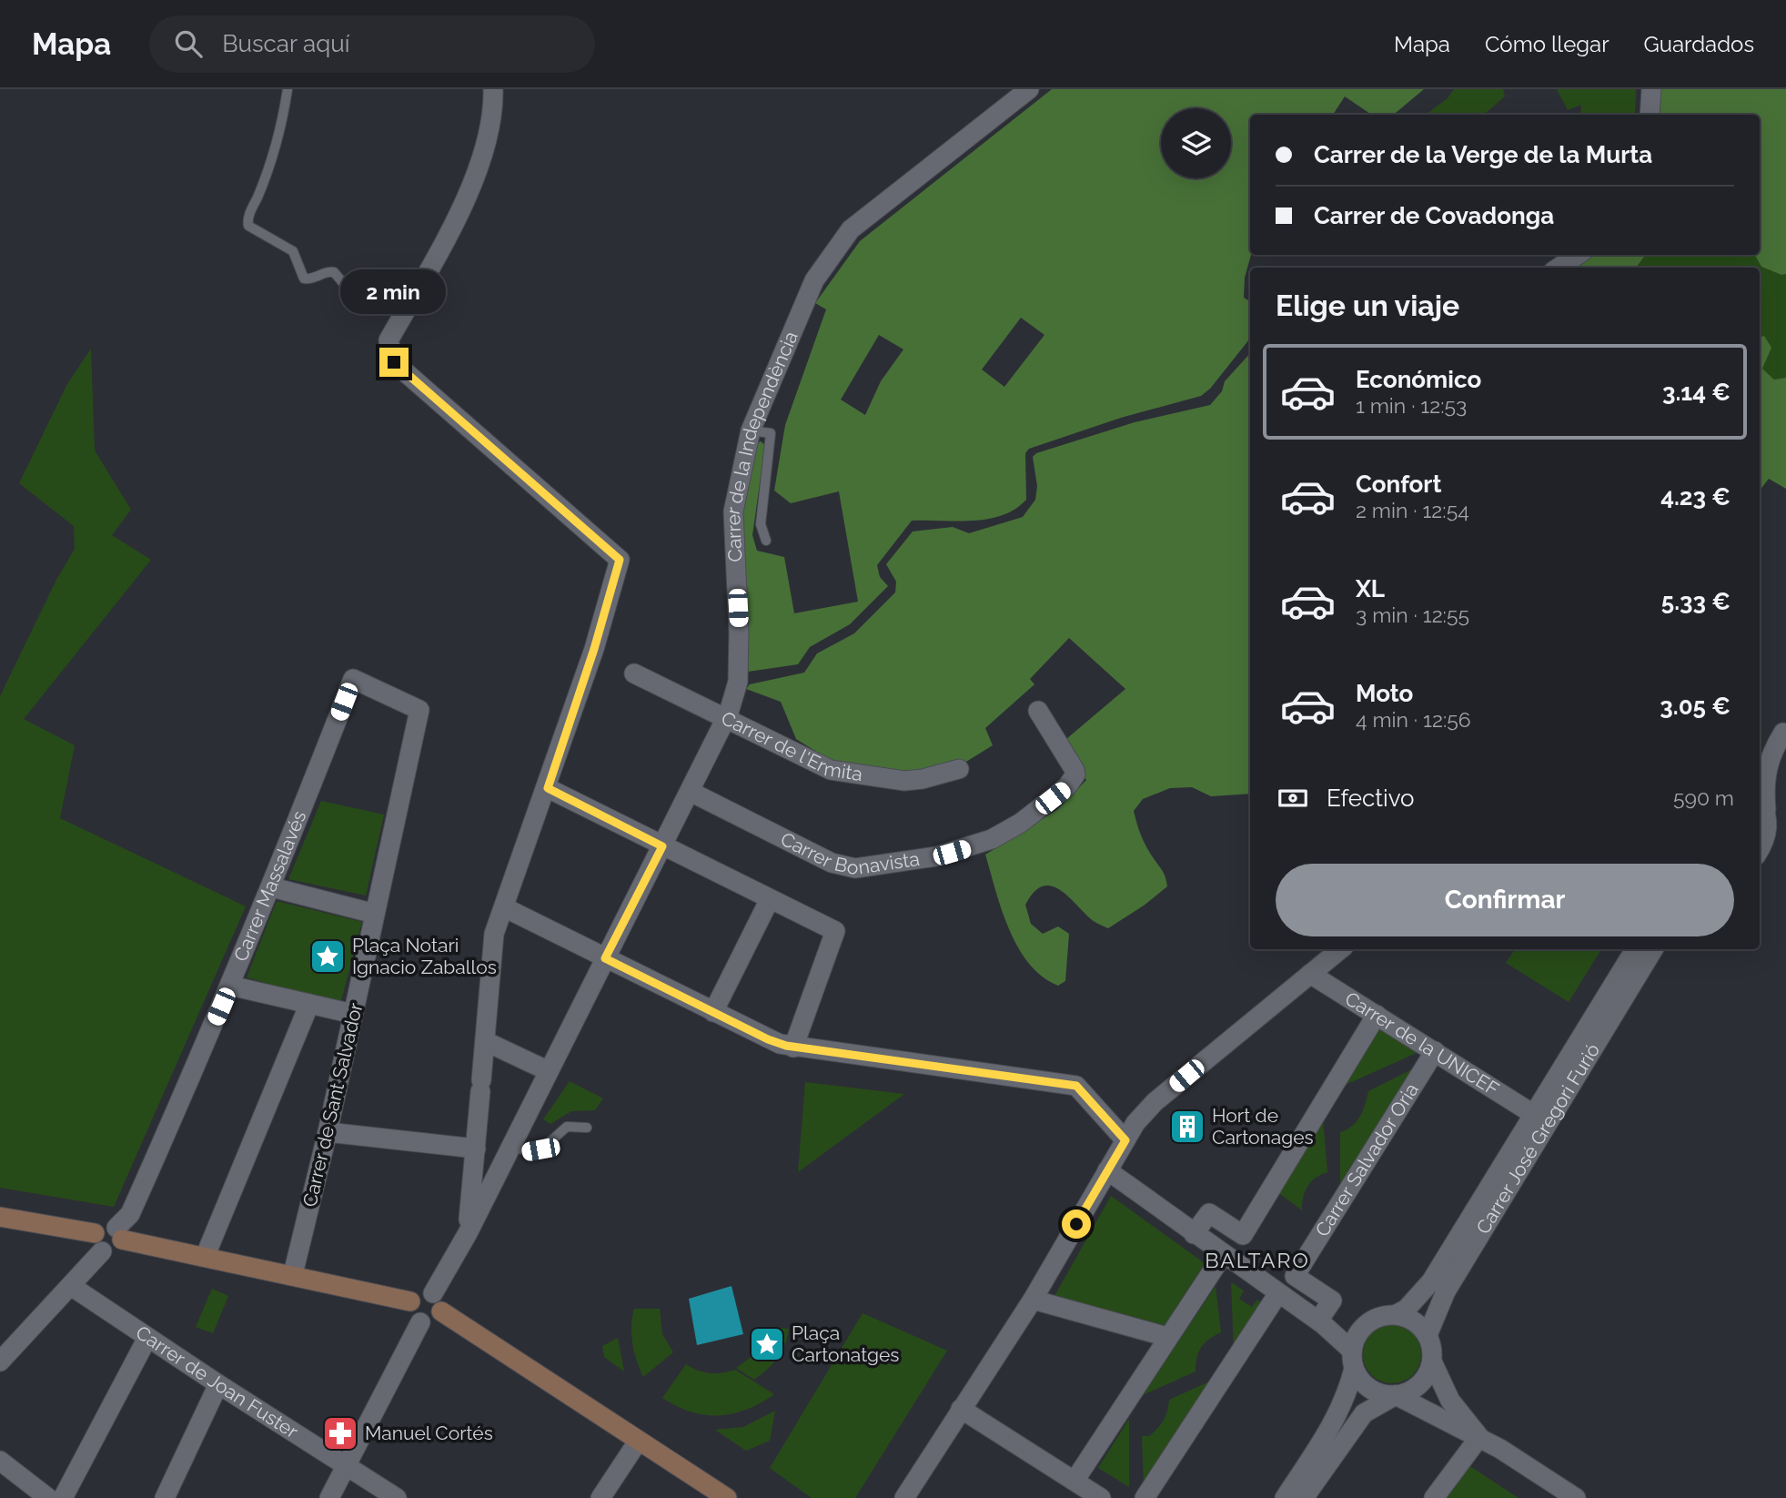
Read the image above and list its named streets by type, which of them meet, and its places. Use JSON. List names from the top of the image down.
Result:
{
  "streets": {
    "street": [
      "Carrer de la Independència",
      "Carrer de l'Ermita",
      "Carrer Bonavista",
      "Carrer Massalavés",
      "Carrer de la UNICEF",
      "Carrer de Sant Salvador",
      "Carrer José Gregori Furió",
      "Carrer Salvador Oria",
      "Carrer de Joan Fuster"
    ]
  },
  "crossings": [
    ["Carrer de la Independència", "Carrer de l'Ermita"],
    ["Carrer de la Independència", "Carrer Bonavista"],
    ["Carrer Massalavés", "Carrer de Sant Salvador"],
    ["Carrer de la UNICEF", "Carrer José Gregori Furió"],
    ["Carrer de la UNICEF", "Carrer Salvador Oria"]
  ],
  "districts": ["BALTARO"],
  "places": {
    "place": ["Plaça Notari Ignacio Zaballos", "Plaça Cartonatges"],
    "building": ["Hort de Cartonages"],
    "pharmacy": ["Manuel Cortés"]
  },
  "page": {
    "header": "Mapa",
    "search": "Buscar aquí",
    "nav": ["Mapa", "Cómo llegar", "Guardados"],
    "banner": ["Carrer de la Verge de la Murta", "Carrer de Covadonga"],
    "heading": "Elige un viaje",
    "bubble": "2 min",
    "list": [
      {
        "name": "Económico",
        "note": "1 min · 12:53",
        "value": "3.14 €"
      },
      {
        "name": "Confort",
        "note": "2 min · 12:54",
        "value": "4.23 €"
      },
      {
        "name": "XL",
        "note": "3 min · 12:55",
        "value": "5.33 €"
      },
      {
        "name": "Moto",
        "note": "4 min · 12:56",
        "value": "3.05 €"
      }
    ],
    "pay": ["Efectivo", "590 m"],
    "buttons": "Confirmar"
  }
}
